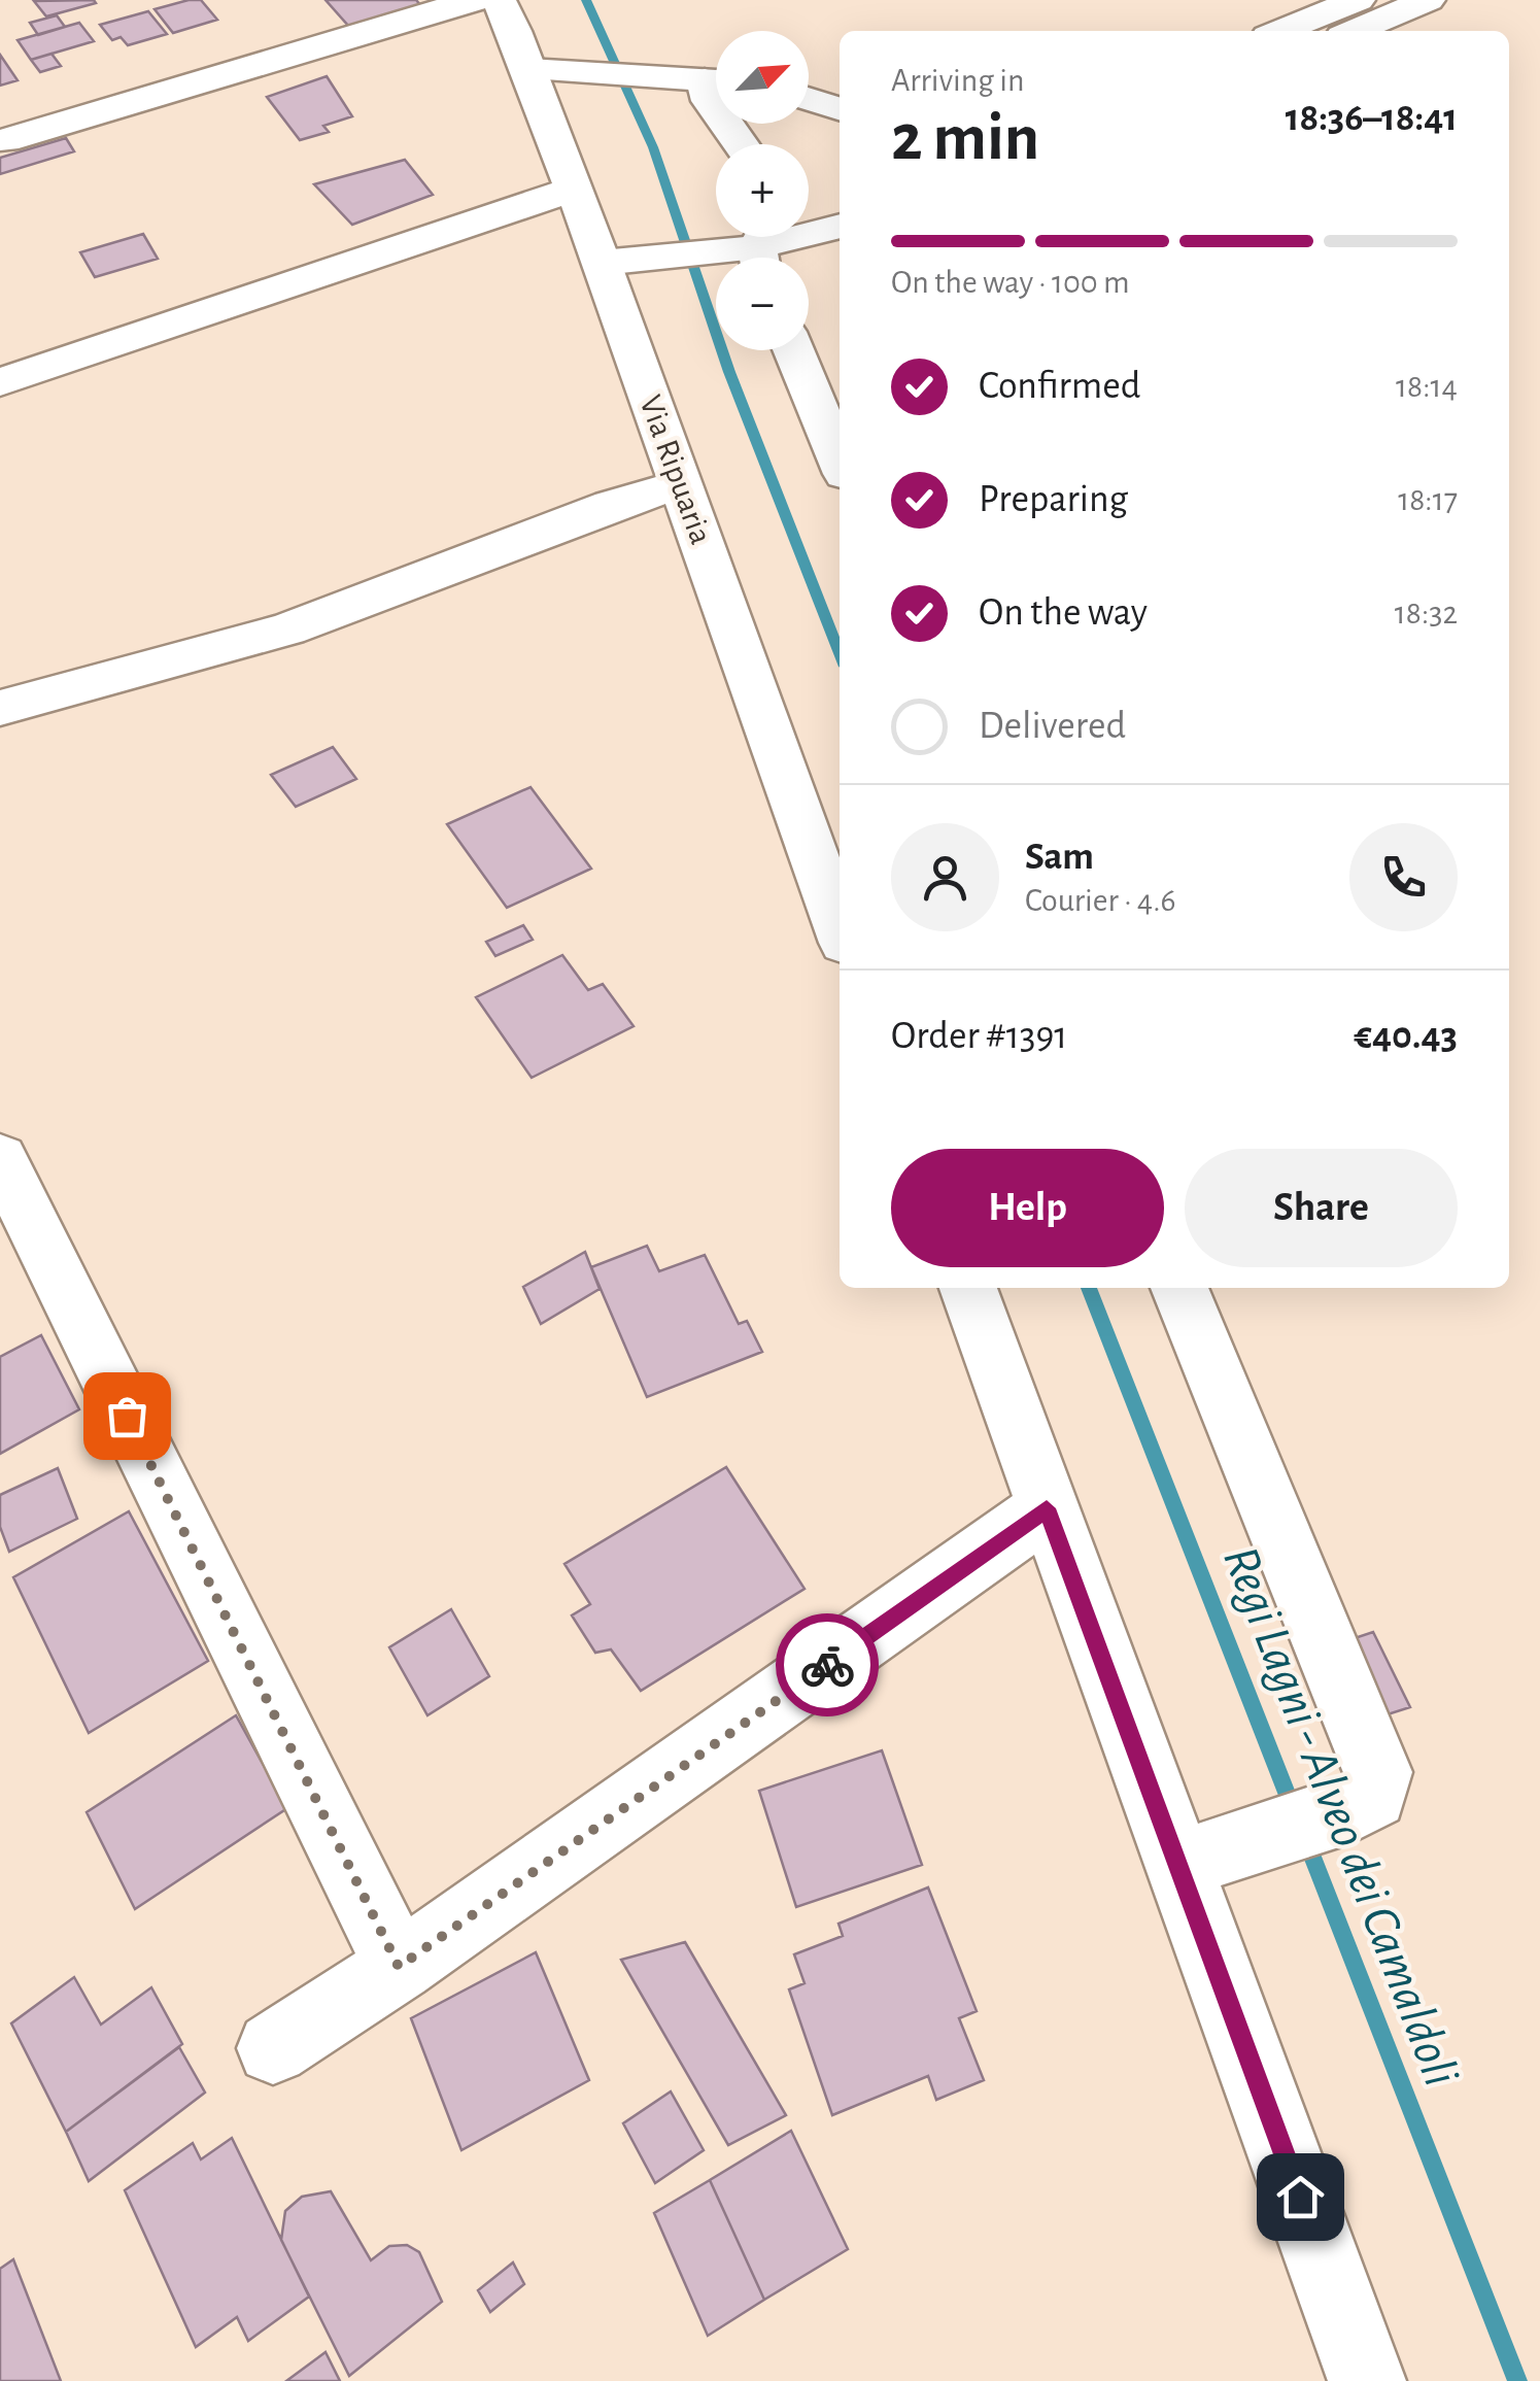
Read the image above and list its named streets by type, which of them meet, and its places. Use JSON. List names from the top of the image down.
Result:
{
  "streets": {
    "street": ["Via Ripuaria"]
  },
  "water": ["Regi Lagni - Alveo dei Camaldoli"],
  "north": "top right",
  "page": {
    "map_buttons": ["+", "−"],
    "heading": ["2 min", "Arriving in", "18:36–18:41"],
    "panel": [
      "Sam",
      "Courier · 4.6",
      "Order #1391",
      "€40.43"
    ],
    "bar": "On the way · 100 m",
    "list": [
      ["Confirmed", "18:14"],
      ["Preparing", "18:17"],
      ["On the way", "18:32"],
      "Delivered"
    ],
    "buttons": ["Help", "Share"]
  }
}
